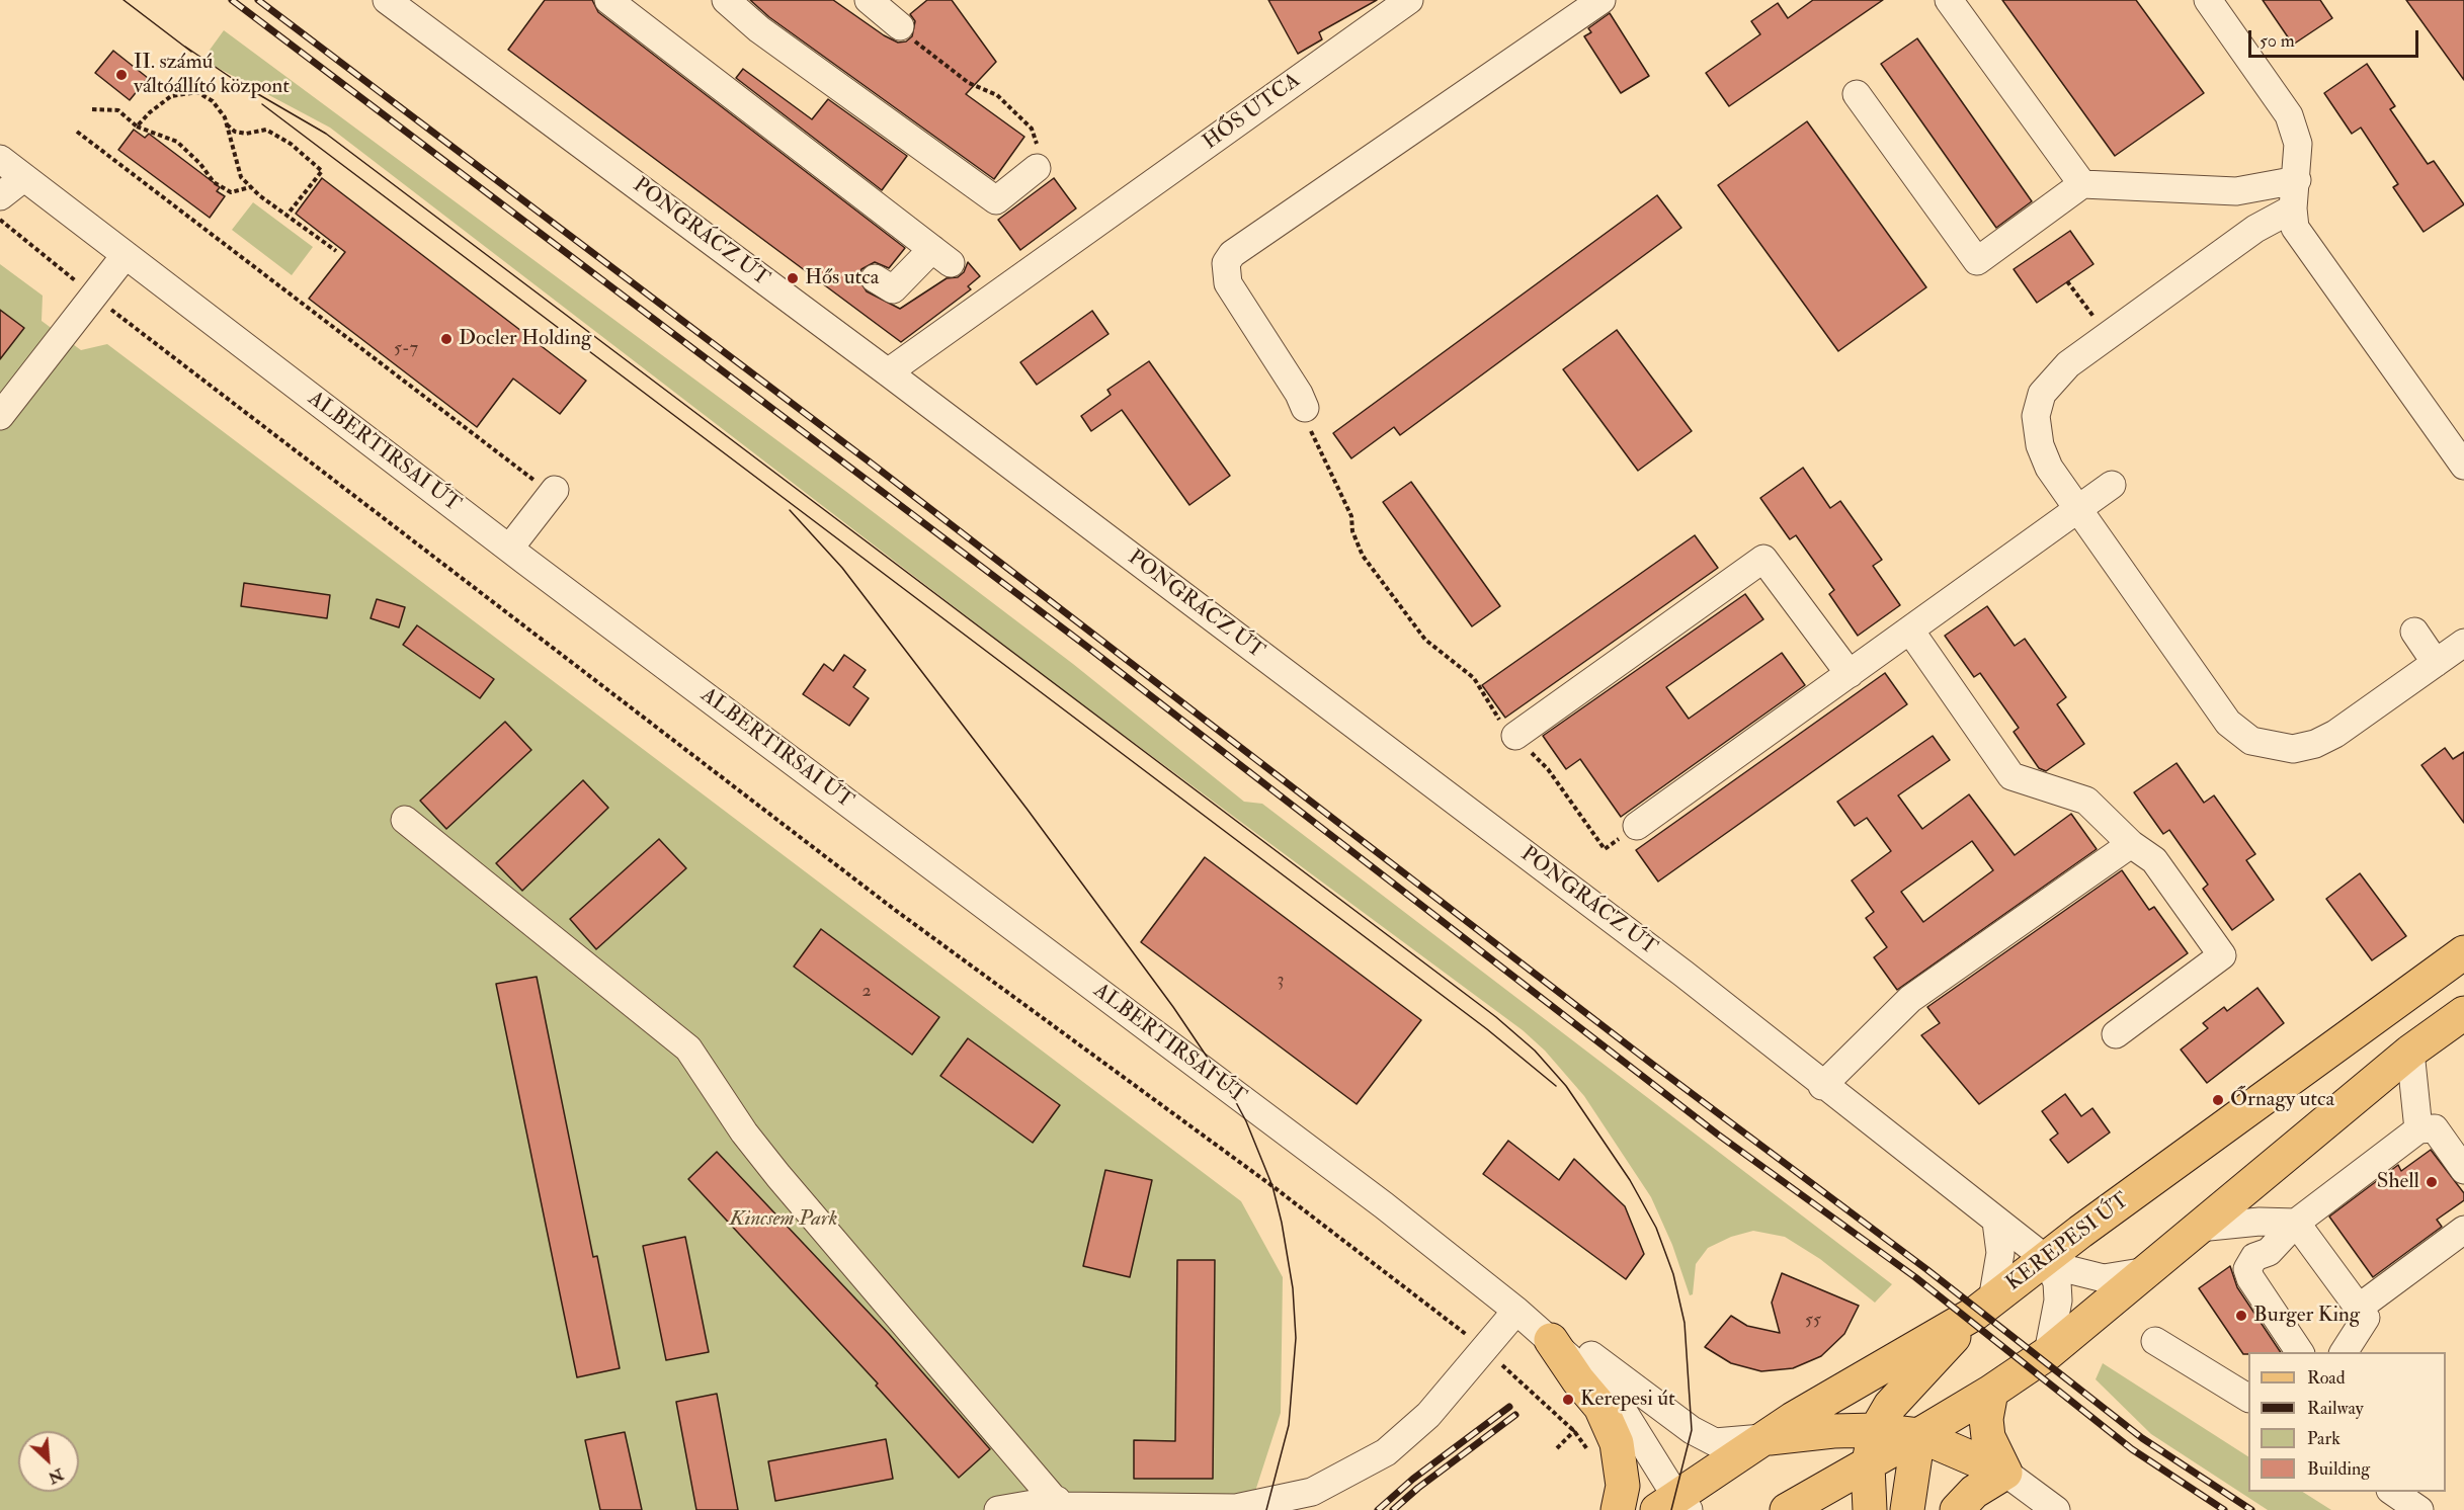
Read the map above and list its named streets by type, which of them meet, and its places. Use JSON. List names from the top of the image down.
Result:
{
  "streets": {
    "main road": ["KEREPESI ÚT"],
    "street": ["HŐS UTCA", "PONGRÁCZ ÚT", "ALBERTIRSAI ÚT"]
  },
  "crossings": [
    ["HŐS UTCA", "PONGRÁCZ ÚT"],
    ["PONGRÁCZ ÚT", "KEREPESI ÚT"],
    ["ALBERTIRSAI ÚT", "KEREPESI ÚT"]
  ],
  "parks": ["Kincsem Park"],
  "places": [
    "II. számú váltóállító központ",
    "Hős utca",
    "Docler Holding",
    "Őrnagy utca",
    "Shell",
    "Burger King",
    "Kerepesi út"
  ],
  "house_numbers": [
    "5-7",
    "3",
    "2",
    "55"
  ],
  "legend": [
    "Road",
    "Railway",
    "Park",
    "Building"
  ],
  "scale_bar": "50 m",
  "north": "bottom right"
}
